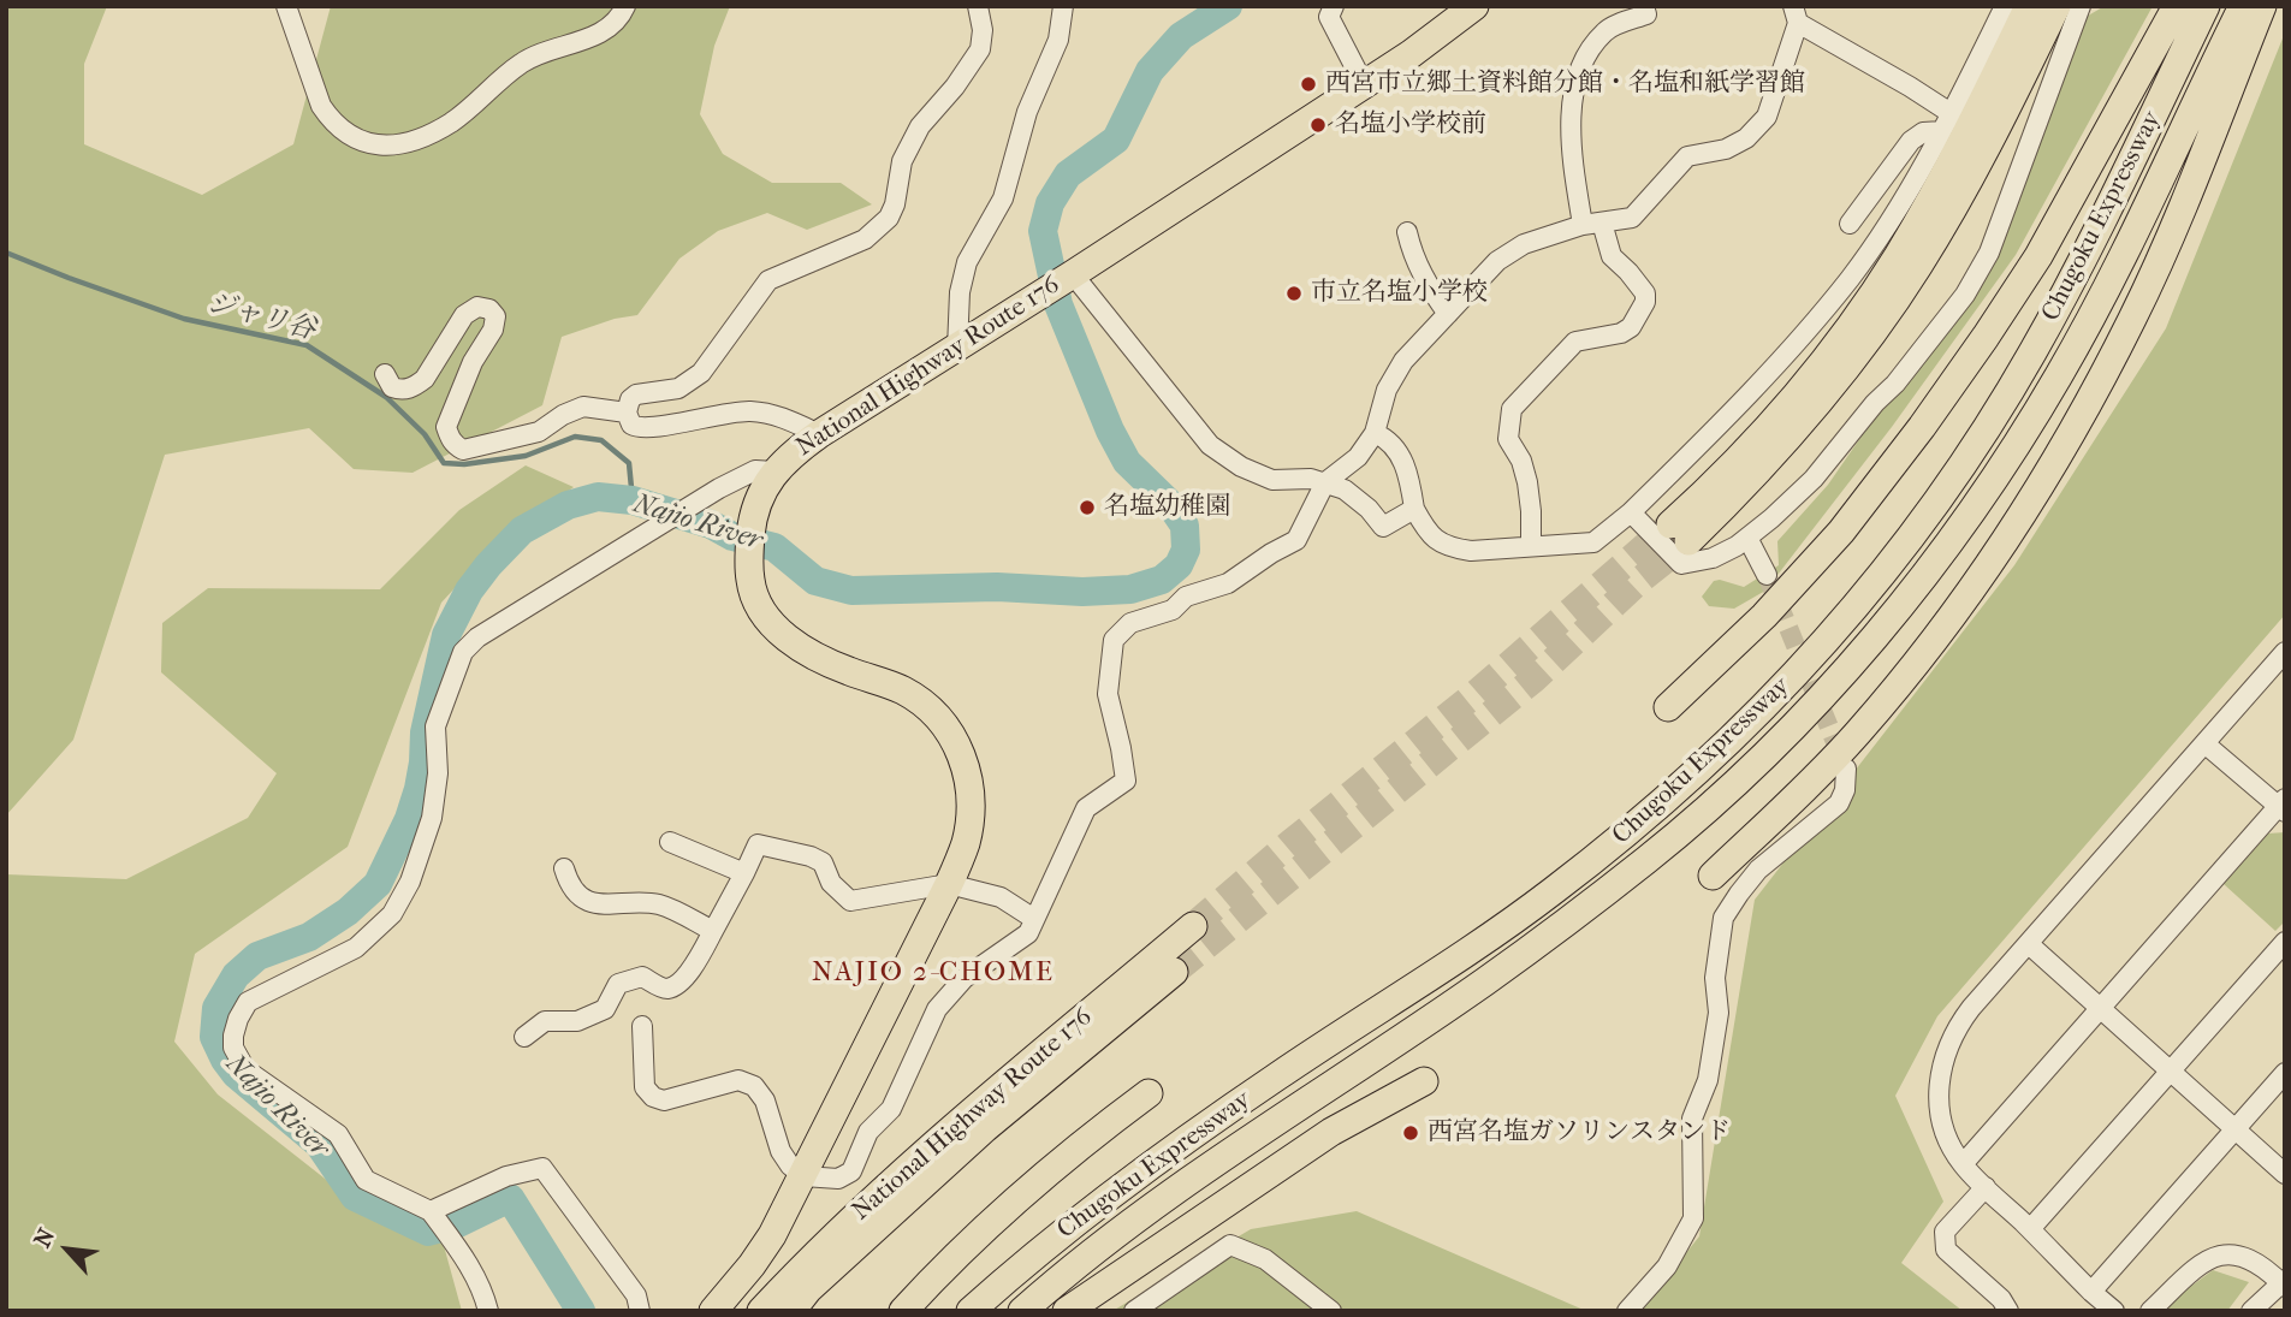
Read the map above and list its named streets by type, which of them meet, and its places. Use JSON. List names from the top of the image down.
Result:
{
  "streets": {
    "highway": ["Chugoku Expressway", "National Highway Route 176"]
  },
  "districts": ["NAJIO 2-CHOME"],
  "water": ["ジャリ谷", "Najio River"],
  "places": [
    "西宮市立郷土資料館分館・名塩和紙学習館",
    "名塩小学校前",
    "市立名塩小学校",
    "名塩幼稚園",
    "西宮名塩ガソリンスタンド"
  ],
  "north": "top left"
}
